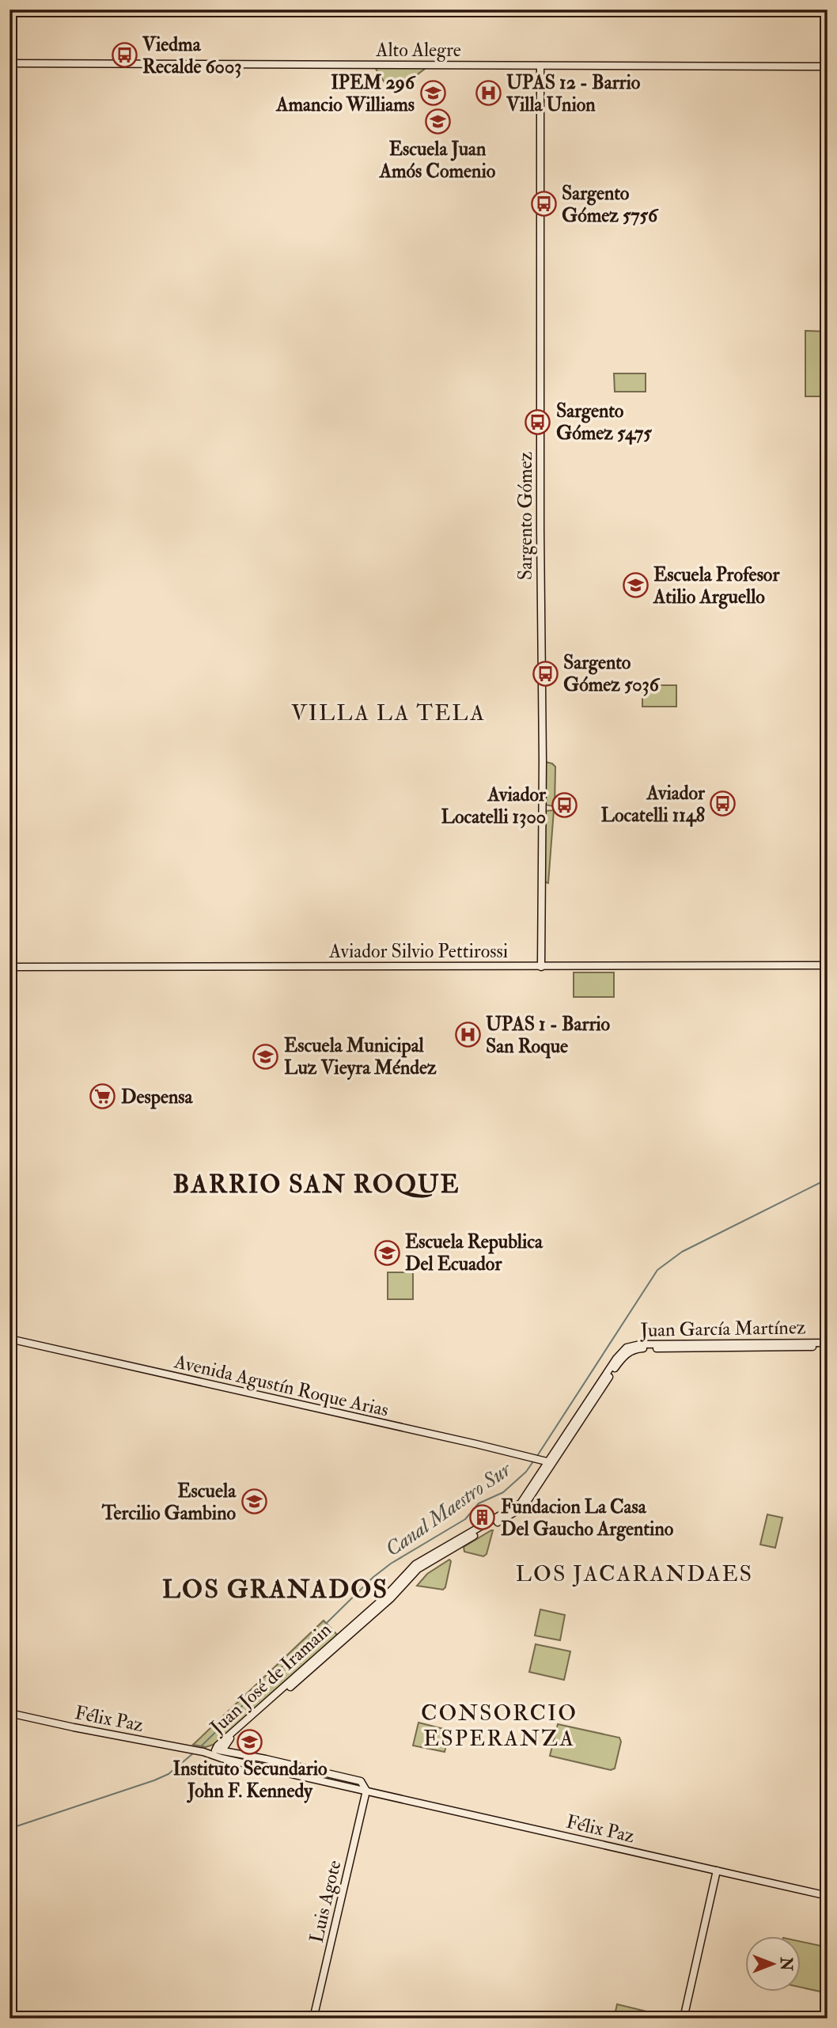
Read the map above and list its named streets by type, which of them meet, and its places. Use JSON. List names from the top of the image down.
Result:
{
  "streets": {
    "main road": [
      "Alto Alegre",
      "Sargento Gómez",
      "Aviador Silvio Pettirossi",
      "Juan García Martínez",
      "Avenida Agustín Roque Arias",
      "Juan José de Iramain",
      "Félix Paz",
      "Luis Agote"
    ]
  },
  "crossings": [
    ["Alto Alegre", "Sargento Gómez"],
    ["Sargento Gómez", "Aviador Silvio Pettirossi"],
    ["Juan García Martínez", "Avenida Agustín Roque Arias"],
    ["Juan García Martínez", "Juan José de Iramain"],
    ["Avenida Agustín Roque Arias", "Juan José de Iramain"],
    ["Juan José de Iramain", "Félix Paz"],
    ["Félix Paz", "Luis Agote"]
  ],
  "districts": [
    "VILLA LA TELA",
    "BARRIO SAN ROQUE",
    "LOS JACARANDAES",
    "LOS GRANADOS",
    "CONSORCIO ESPERANZA"
  ],
  "water": ["Canal Maestro Sur"],
  "places": {
    "bus stop": [
      "Viedma Recalde 6003",
      "Sargento Gómez 5756",
      "Sargento Gómez 5475",
      "Sargento Gómez 5036",
      "Aviador Locatelli 1148",
      "Aviador Locatelli 1300"
    ],
    "school or university": [
      "IPEM 296 Amancio Williams",
      "Escuela Juan Amós Comenio",
      "Escuela Profesor Atilio Arguello",
      "Escuela Municipal Luz Vieyra Méndez",
      "Escuela Republica Del Ecuador",
      "Escuela Tercilio Gambino",
      "Instituto Secundario John F. Kennedy"
    ],
    "hospital": ["UPAS 12 - Barrio Villa Union", "UPAS 1 - Barrio San Roque"],
    "supermarket": ["Despensa"],
    "building": ["Fundacion La Casa Del Gaucho Argentino"]
  },
  "north": "right"
}
